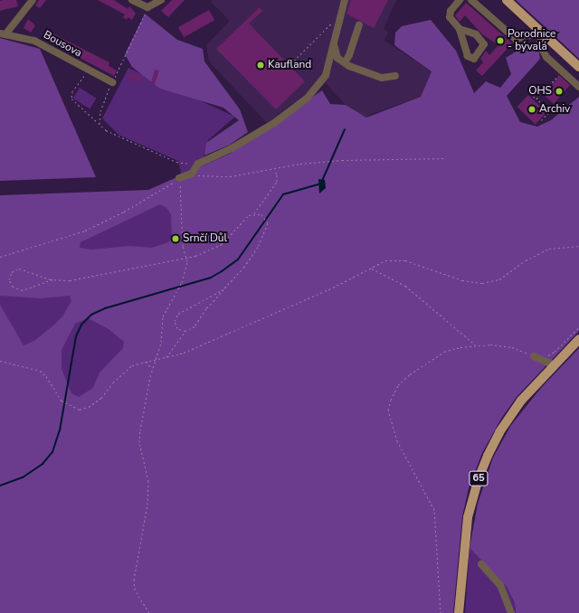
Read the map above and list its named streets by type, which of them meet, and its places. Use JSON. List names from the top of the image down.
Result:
{
  "streets": {
    "main road": ["65"],
    "street": ["Bousova"]
  },
  "places": [
    "Porodnice - bývalá",
    "Kaufland",
    "OHS",
    "Archiv",
    "Srnčí Důl"
  ]
}
